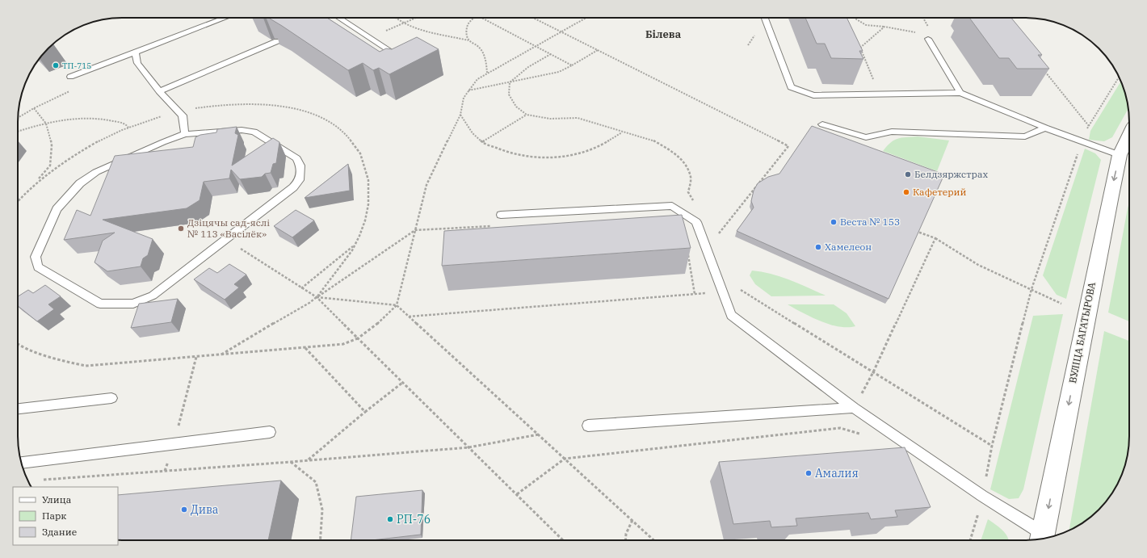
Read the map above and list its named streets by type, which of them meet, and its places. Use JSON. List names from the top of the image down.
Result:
{
  "streets": {
    "street": ["ВУЛІЦА БАГАТЫРОВА"]
  },
  "one_way": ["ВУЛІЦА БАГАТЫРОВА"],
  "districts": ["Білева"],
  "places": [
    "ТП-715",
    "Белдзяржстрах",
    "Кафетерий",
    "Веста № 153",
    "Дзіцячы сад-яслі № 113 «Васілёк»",
    "Хамелеон",
    "Амалия",
    "Дива",
    "РП-76"
  ],
  "legend": ["Улица", "Парк", "Здание"]
}
